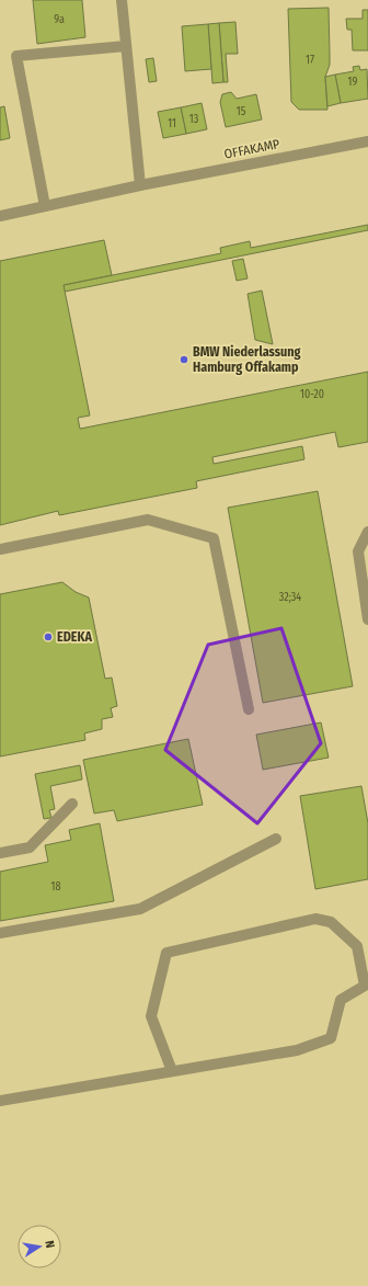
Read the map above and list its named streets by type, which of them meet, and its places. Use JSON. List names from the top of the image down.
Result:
{
  "streets": {
    "street": ["OFFAKAMP"]
  },
  "places": ["BMW Niederlassung Hamburg Offakamp", "EDEKA"],
  "house_numbers": [
    "9a",
    "17",
    "19",
    "15",
    "13",
    "11",
    "10-20",
    "32;34",
    "18"
  ],
  "north": "right"
}
